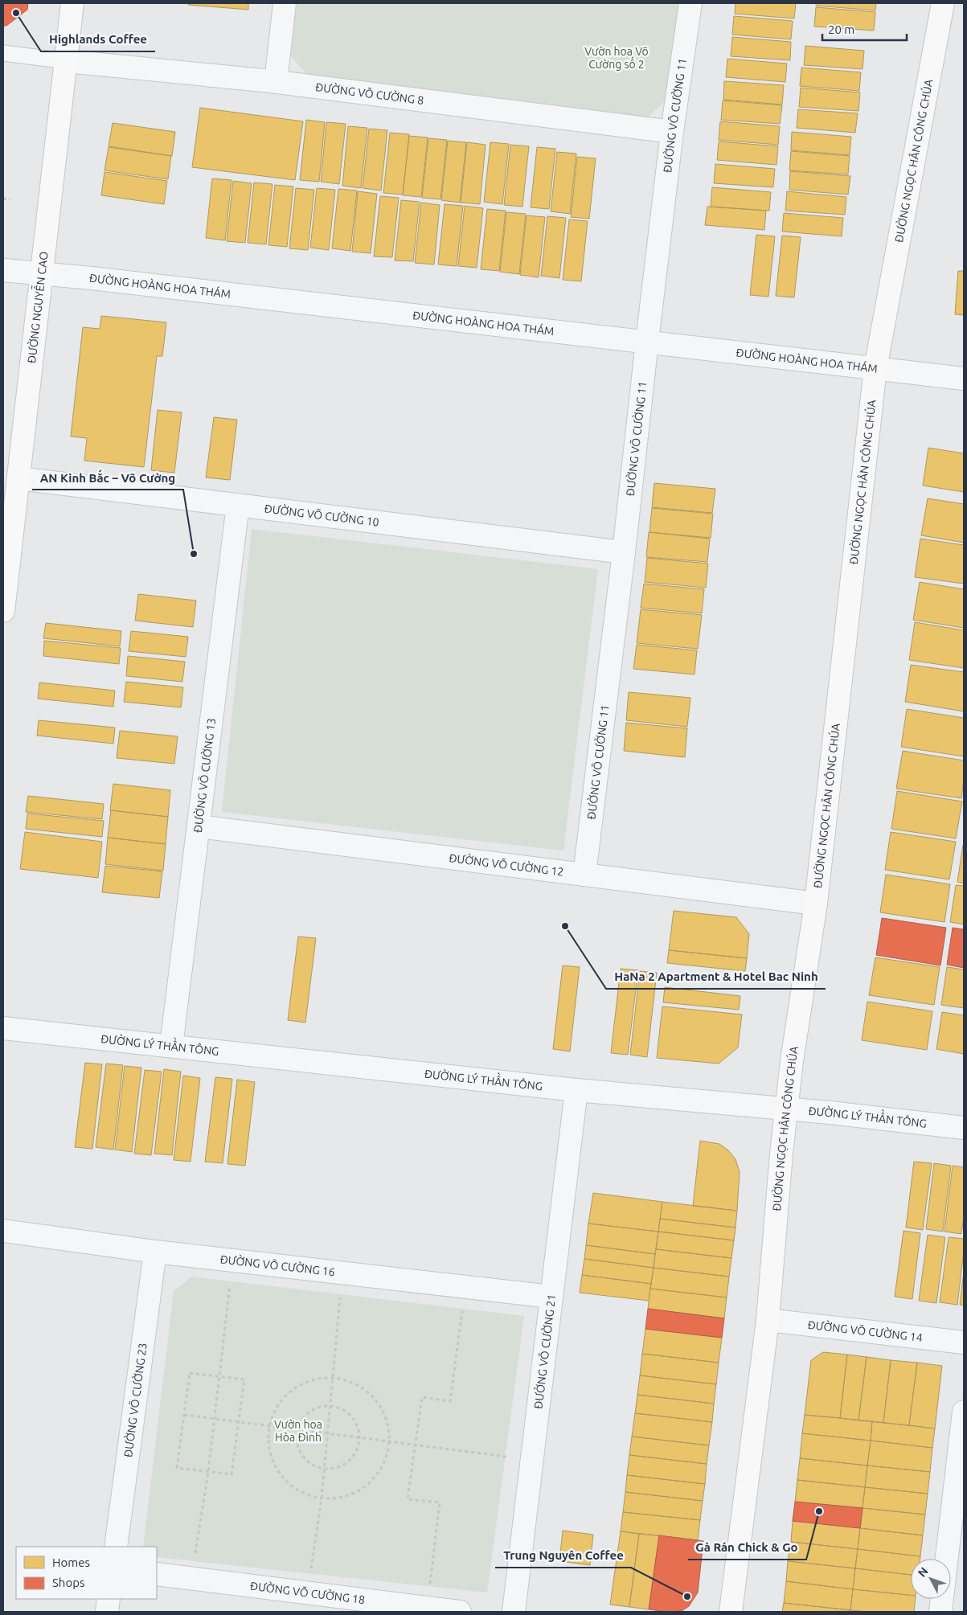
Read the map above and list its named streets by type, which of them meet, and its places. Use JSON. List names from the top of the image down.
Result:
{
  "streets": {
    "main road": ["ĐƯỜNG NGỌC HÂN CÔNG CHÚA", "ĐƯỜNG NGUYỄN CAO"],
    "street": [
      "ĐƯỜNG VÕ CƯỜNG 8",
      "ĐƯỜNG VÕ CƯỜNG 11",
      "ĐƯỜNG HOÀNG HOA THÁM",
      "ĐƯỜNG VÕ CƯỜNG 10",
      "ĐƯỜNG VÕ CƯỜNG 13",
      "ĐƯỜNG VÕ CƯỜNG 12",
      "ĐƯỜNG LÝ THẦN TÔNG",
      "ĐƯỜNG VÕ CƯỜNG 16",
      "ĐƯỜNG VÕ CƯỜNG 14",
      "ĐƯỜNG VÕ CƯỜNG 21",
      "ĐƯỜNG VÕ CƯỜNG 23",
      "ĐƯỜNG VÕ CƯỜNG 18"
    ]
  },
  "crossings": [
    ["ĐƯỜNG VÕ CƯỜNG 8", "ĐƯỜNG VÕ CƯỜNG 11"],
    ["ĐƯỜNG VÕ CƯỜNG 8", "ĐƯỜNG NGUYỄN CAO"],
    ["ĐƯỜNG VÕ CƯỜNG 11", "ĐƯỜNG HOÀNG HOA THÁM"],
    ["ĐƯỜNG VÕ CƯỜNG 11", "ĐƯỜNG VÕ CƯỜNG 10"],
    ["ĐƯỜNG VÕ CƯỜNG 11", "ĐƯỜNG VÕ CƯỜNG 12"],
    ["ĐƯỜNG NGỌC HÂN CÔNG CHÚA", "ĐƯỜNG HOÀNG HOA THÁM"],
    ["ĐƯỜNG NGỌC HÂN CÔNG CHÚA", "ĐƯỜNG VÕ CƯỜNG 12"],
    ["ĐƯỜNG NGỌC HÂN CÔNG CHÚA", "ĐƯỜNG LÝ THẦN TÔNG"],
    ["ĐƯỜNG NGỌC HÂN CÔNG CHÚA", "ĐƯỜNG VÕ CƯỜNG 14"],
    ["ĐƯỜNG HOÀNG HOA THÁM", "ĐƯỜNG NGUYỄN CAO"],
    ["ĐƯỜNG NGUYỄN CAO", "ĐƯỜNG VÕ CƯỜNG 10"],
    ["ĐƯỜNG VÕ CƯỜNG 10", "ĐƯỜNG VÕ CƯỜNG 13"],
    ["ĐƯỜNG VÕ CƯỜNG 13", "ĐƯỜNG VÕ CƯỜNG 12"],
    ["ĐƯỜNG VÕ CƯỜNG 13", "ĐƯỜNG LÝ THẦN TÔNG"],
    ["ĐƯỜNG LÝ THẦN TÔNG", "ĐƯỜNG VÕ CƯỜNG 21"],
    ["ĐƯỜNG VÕ CƯỜNG 16", "ĐƯỜNG VÕ CƯỜNG 21"],
    ["ĐƯỜNG VÕ CƯỜNG 16", "ĐƯỜNG VÕ CƯỜNG 23"]
  ],
  "parks": ["Vườn hoa Võ Cường số 2", "Vườn hoa Hòa Đình"],
  "places": [
    "Highlands Coffee",
    "AN Kinh Bắc – Võ Cường",
    "HaNa 2 Apartment & Hotel Bac Ninh",
    "Gà Rán Chick & Go",
    "Trung Nguyên Coffee"
  ],
  "legend": ["Homes", "Shops"],
  "scale_bar": "20 m",
  "north": "top left"
}
